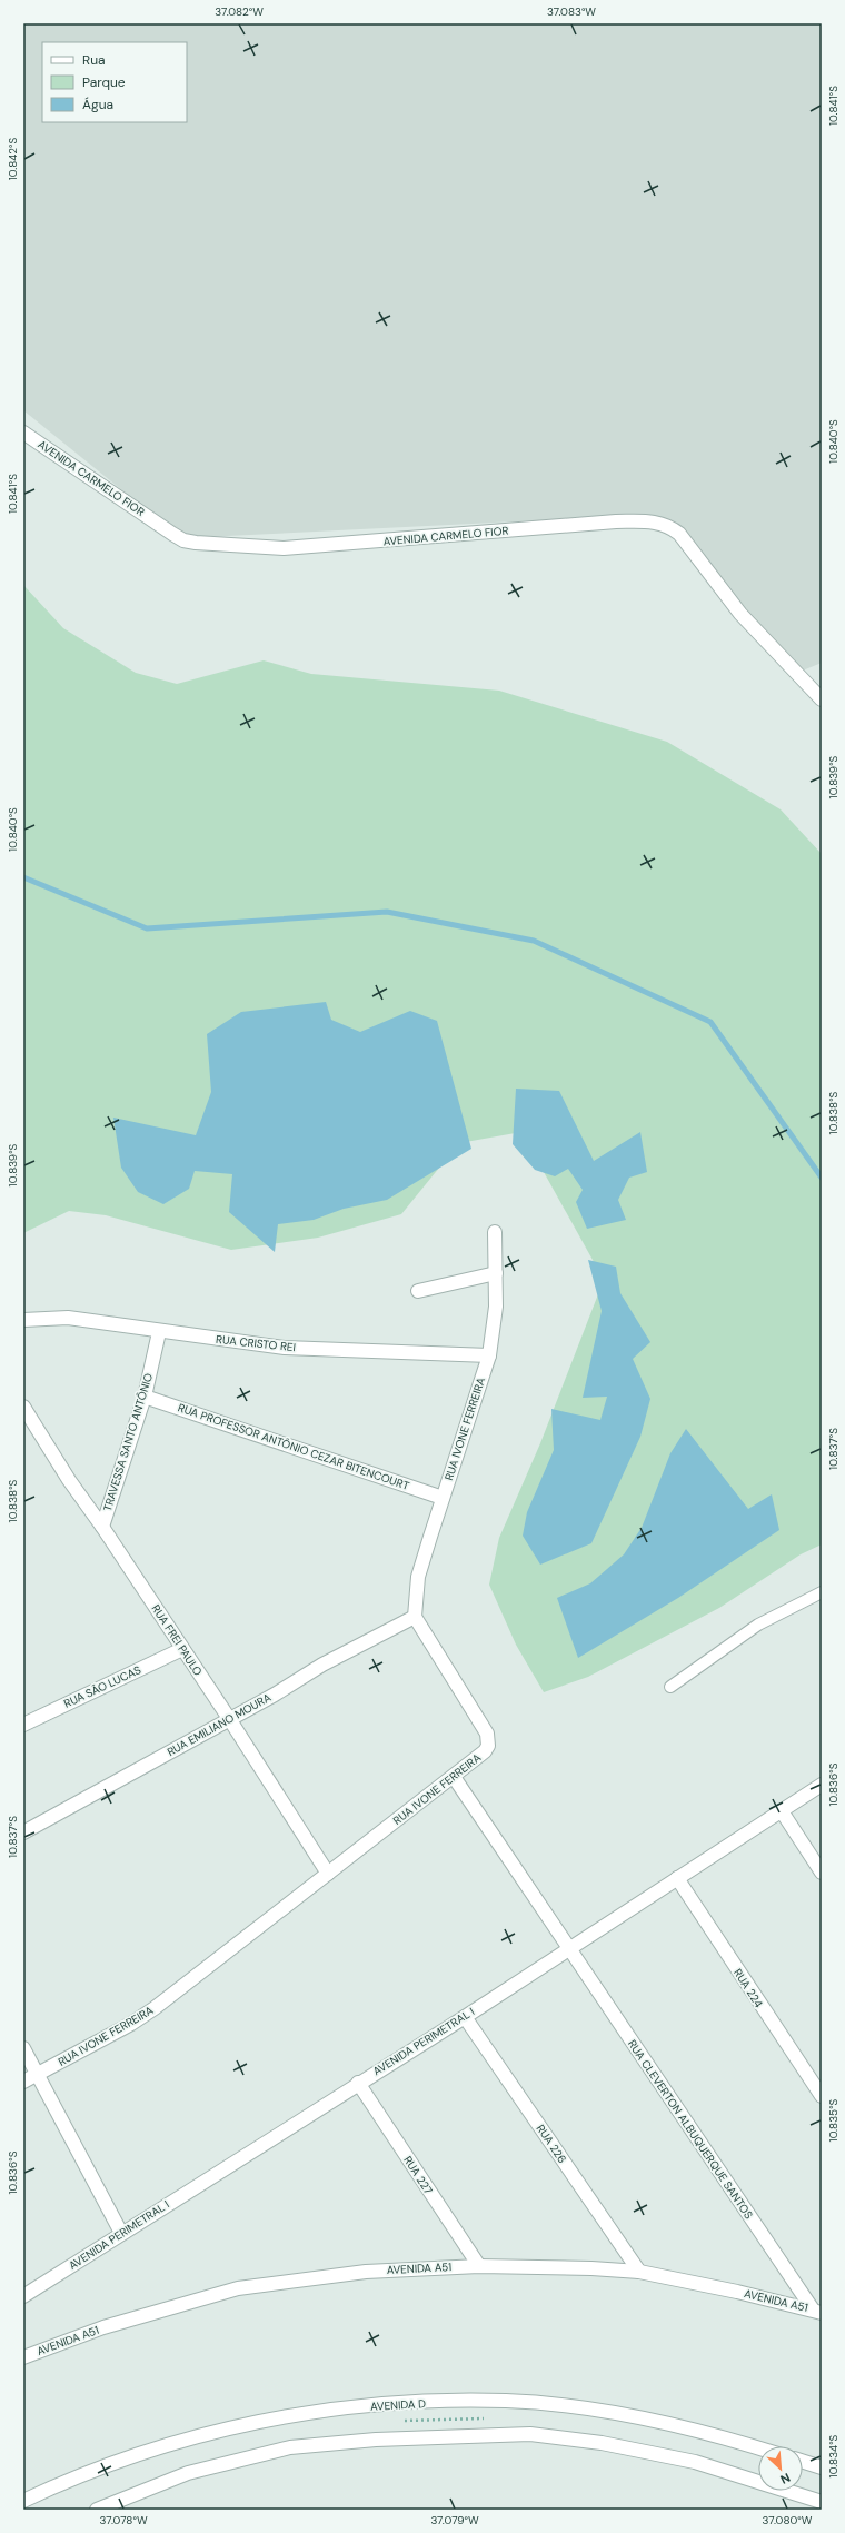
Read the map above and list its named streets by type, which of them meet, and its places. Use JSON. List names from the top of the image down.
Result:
{
  "streets": {
    "street": [
      "AVENIDA CARMELO FIOR",
      "RUA CRISTO REI",
      "RUA IVONE FERREIRA",
      "TRAVESSA SANTO ANTÔNIO",
      "RUA PROFESSOR ANTÔNIO CEZAR BITENCOURT",
      "RUA FREI PAULO",
      "RUA SÃO LUCAS",
      "RUA EMILIANO MOURA",
      "RUA 224",
      "AVENIDA PERIMETRAL I",
      "RUA CLEVERTON ALBUQUERQUE SANTOS",
      "RUA 226",
      "RUA 227",
      "AVENIDA A51",
      "AVENIDA D"
    ]
  },
  "crossings": [
    ["RUA CRISTO REI", "RUA IVONE FERREIRA"],
    ["RUA CRISTO REI", "TRAVESSA SANTO ANTÔNIO"],
    ["RUA IVONE FERREIRA", "RUA PROFESSOR ANTÔNIO CEZAR BITENCOURT"],
    ["RUA IVONE FERREIRA", "RUA FREI PAULO"],
    ["RUA IVONE FERREIRA", "RUA EMILIANO MOURA"],
    ["RUA IVONE FERREIRA", "RUA CLEVERTON ALBUQUERQUE SANTOS"],
    ["TRAVESSA SANTO ANTÔNIO", "RUA PROFESSOR ANTÔNIO CEZAR BITENCOURT"],
    ["TRAVESSA SANTO ANTÔNIO", "RUA FREI PAULO"],
    ["RUA FREI PAULO", "RUA SÃO LUCAS"],
    ["RUA FREI PAULO", "RUA EMILIANO MOURA"],
    ["RUA 224", "AVENIDA PERIMETRAL I"],
    ["AVENIDA PERIMETRAL I", "RUA CLEVERTON ALBUQUERQUE SANTOS"],
    ["AVENIDA PERIMETRAL I", "RUA 226"],
    ["AVENIDA PERIMETRAL I", "RUA 227"],
    ["RUA CLEVERTON ALBUQUERQUE SANTOS", "AVENIDA A51"],
    ["RUA 226", "AVENIDA A51"],
    ["RUA 227", "AVENIDA A51"]
  ],
  "legend": ["Rua", "Parque", "Água"],
  "north": "bottom right",
  "coordinates": [
    "37.082°W",
    "37.083°W",
    "10.841°S",
    "10.842°S",
    "10.840°S",
    "10.839°S",
    "10.838°S",
    "10.837°S",
    "10.836°S",
    "10.835°S",
    "10.834°S",
    "37.078°W",
    "37.079°W",
    "37.080°W"
  ]
}
